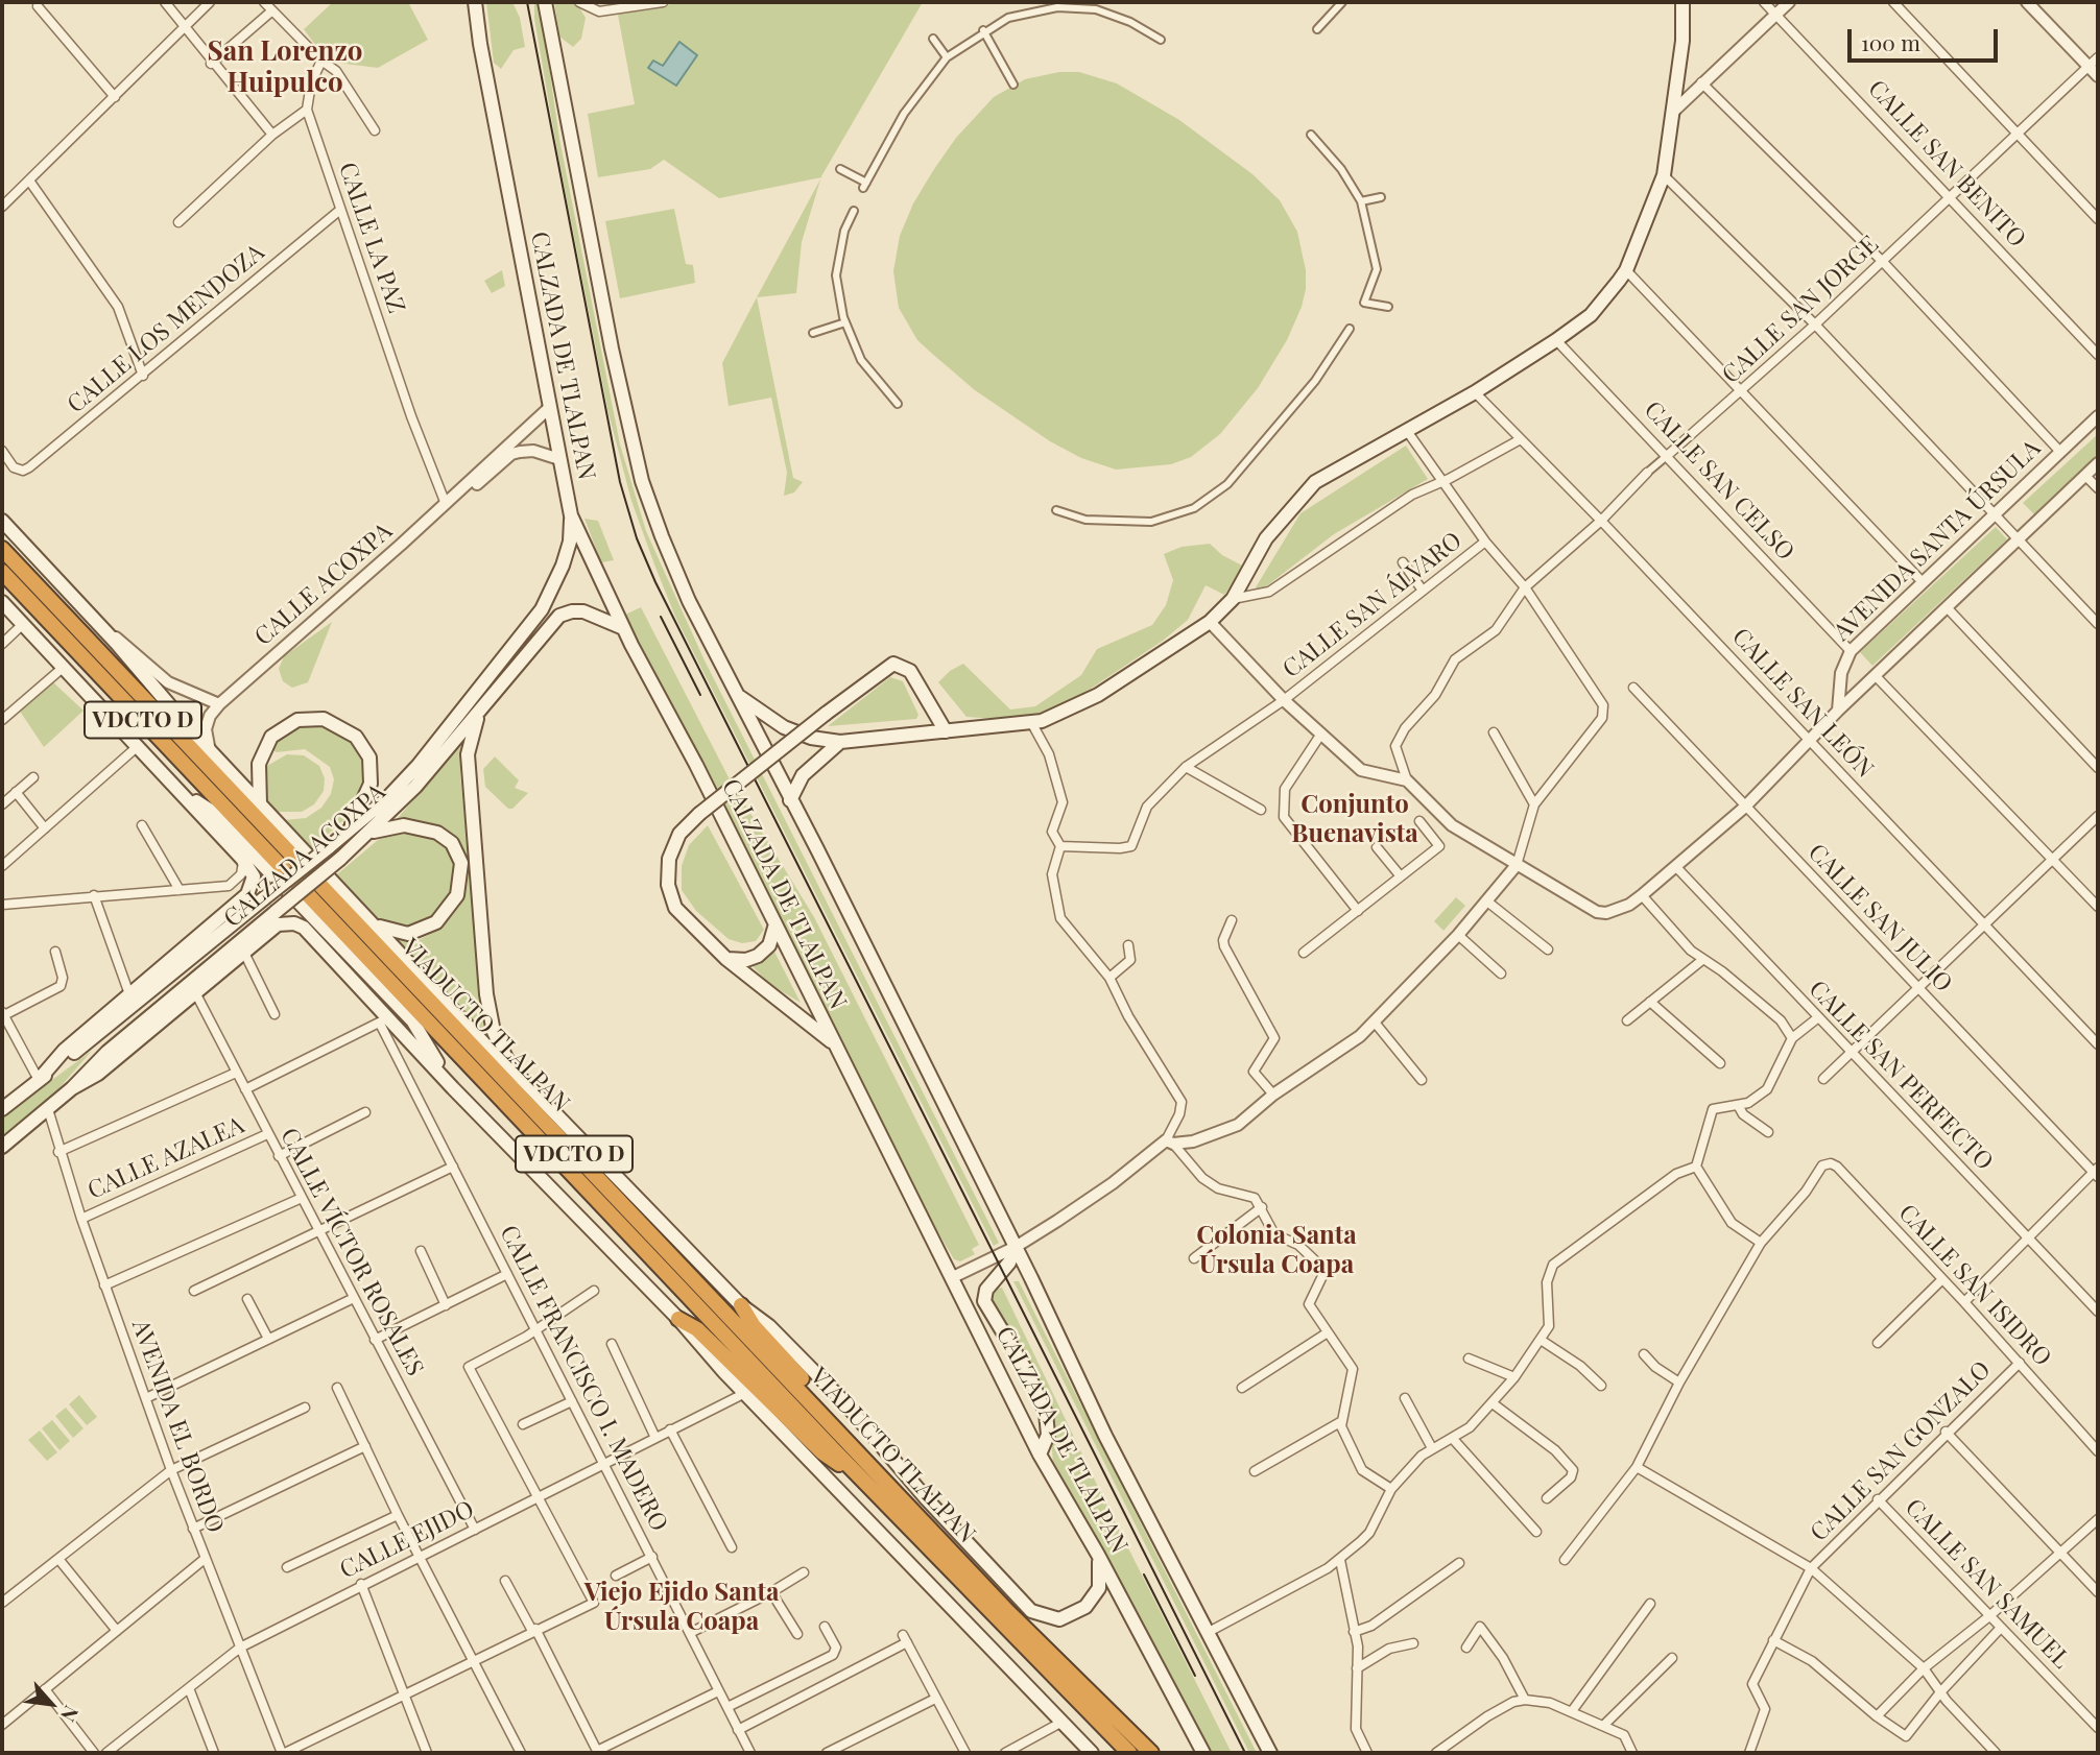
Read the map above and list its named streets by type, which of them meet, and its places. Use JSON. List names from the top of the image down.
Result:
{
  "streets": {
    "highway": ["VDCTO D", "VIADUCTO TLALPAN"],
    "main road": ["CALZADA DE TLALPAN", "CALZADA ACOXPA"],
    "street": [
      "CALLE SAN BENITO",
      "CALLE LA PAZ",
      "CALLE SAN JORGE",
      "CALLE LOS MENDOZA",
      "CALLE SAN CELSO",
      "AVENIDA SANTA ÚRSULA",
      "CALLE ACOXPA",
      "CALLE SAN ÁLVARO",
      "CALLE SAN LEÓN",
      "CALLE SAN JULIO",
      "CALLE SAN PERFECTO",
      "CALLE AZALEA",
      "CALLE VÍCTOR ROSALES",
      "CALLE SAN ISIDRO",
      "CALLE FRANCISCO I. MADERO",
      "AVENIDA EL BORDO",
      "CALLE SAN GONZALO",
      "CALLE EJIDO",
      "CALLE SAN SAMUEL"
    ]
  },
  "crossings": [
    ["CALLE SAN BENITO", "CALLE SAN JORGE"],
    ["CALLE LA PAZ", "CALLE LOS MENDOZA"],
    ["CALLE LA PAZ", "CALLE ACOXPA"],
    ["CALLE SAN JORGE", "CALLE SAN CELSO"],
    ["CALLE SAN JORGE", "CALLE SAN LEÓN"],
    ["CALZADA DE TLALPAN", "CALLE ACOXPA"],
    ["CALZADA DE TLALPAN", "CALZADA ACOXPA"],
    ["CALZADA DE TLALPAN", "VIADUCTO TLALPAN"],
    ["CALLE SAN CELSO", "AVENIDA SANTA ÚRSULA"],
    ["CALLE ACOXPA", "VIADUCTO TLALPAN"],
    ["CALZADA ACOXPA", "AVENIDA EL BORDO"],
    ["CALLE AZALEA", "CALLE VÍCTOR ROSALES"],
    ["CALLE AZALEA", "AVENIDA EL BORDO"],
    ["CALLE VÍCTOR ROSALES", "CALLE EJIDO"],
    ["CALLE SAN ISIDRO", "CALLE SAN GONZALO"],
    ["CALLE FRANCISCO I. MADERO", "CALLE EJIDO"],
    ["AVENIDA EL BORDO", "CALLE EJIDO"],
    ["CALLE SAN GONZALO", "CALLE SAN SAMUEL"]
  ],
  "districts": [
    "San Lorenzo Huipulco",
    "Conjunto Buenavista",
    "Colonia Santa Úrsula Coapa",
    "Viejo Ejido Santa Úrsula Coapa"
  ],
  "scale_bar": "100 m",
  "north": "bottom right"
}
